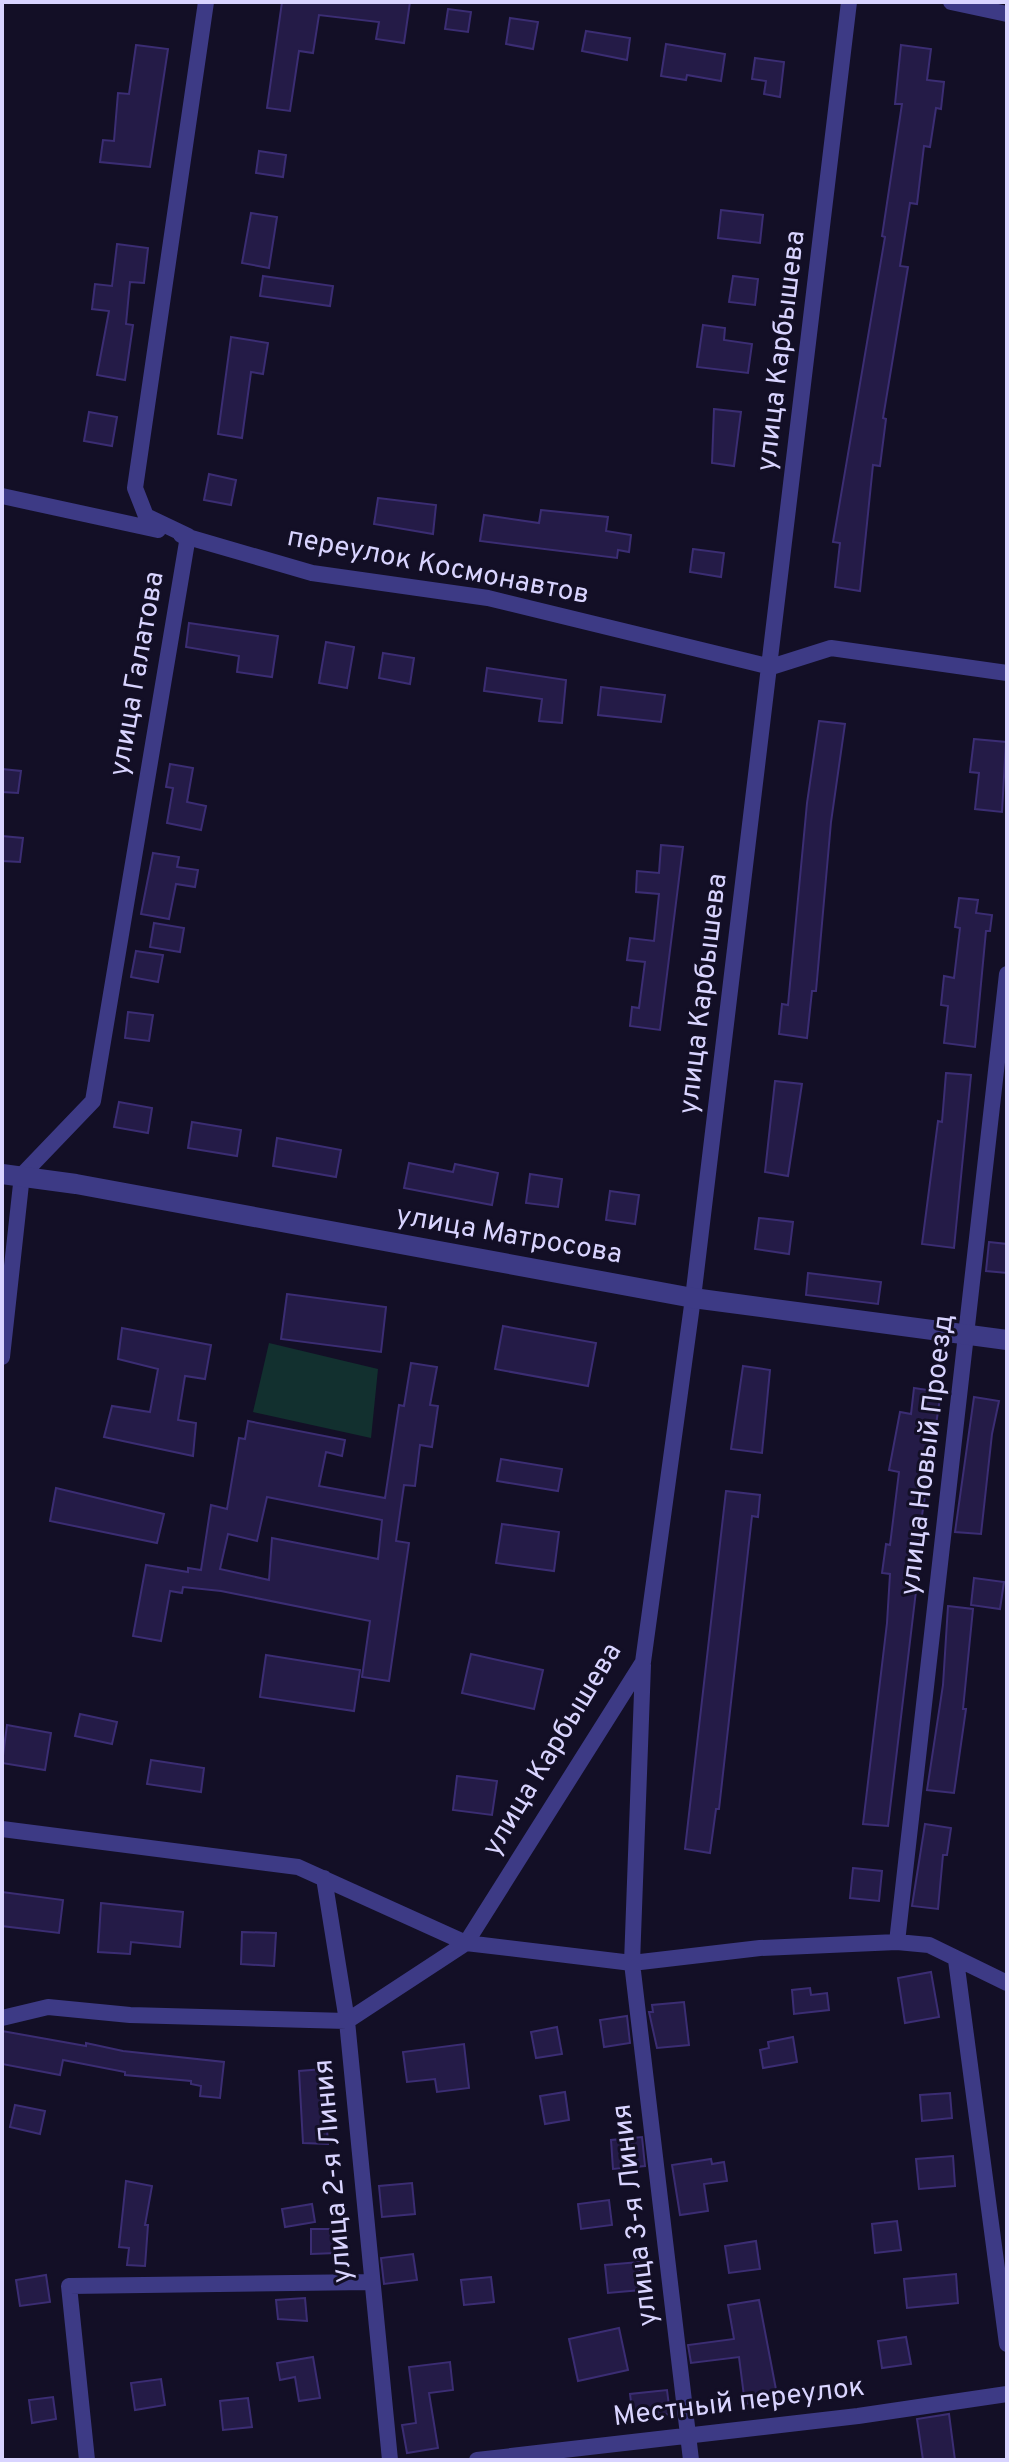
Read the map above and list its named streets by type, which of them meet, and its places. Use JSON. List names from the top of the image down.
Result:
{
  "streets": {
    "street": [
      "улица Карбышева",
      "переулок Космонавтов",
      "улица Галатова",
      "улица Матросова",
      "улица Новый Проезд",
      "улица 2-я Линия",
      "улица 3-я Линия",
      "Местный переулок"
    ]
  },
  "crossings": [
    ["улица Карбышева", "переулок Космонавтов"],
    ["улица Карбышева", "улица Матросова"],
    ["улица Карбышева", "улица 3-я Линия"],
    ["переулок Космонавтов", "улица Галатова"],
    ["улица Галатова", "улица Матросова"],
    ["улица Матросова", "улица Новый Проезд"],
    ["улица 3-я Линия", "Местный переулок"]
  ]
}
